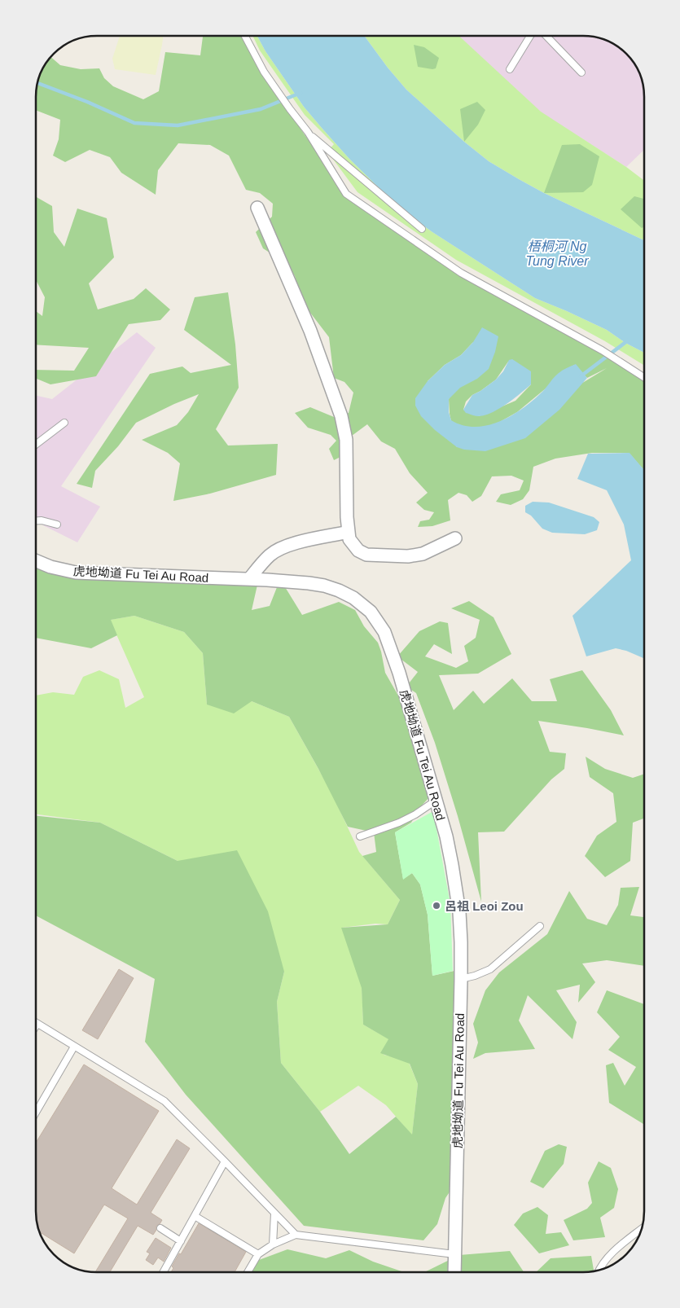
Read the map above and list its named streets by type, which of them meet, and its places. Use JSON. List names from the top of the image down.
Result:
{
  "streets": {
    "street": ["虎地坳道 Fu Tei Au Road"]
  },
  "water": ["梧桐河 Ng Tung River"],
  "places": ["呂祖 Leoi Zou"]
}
